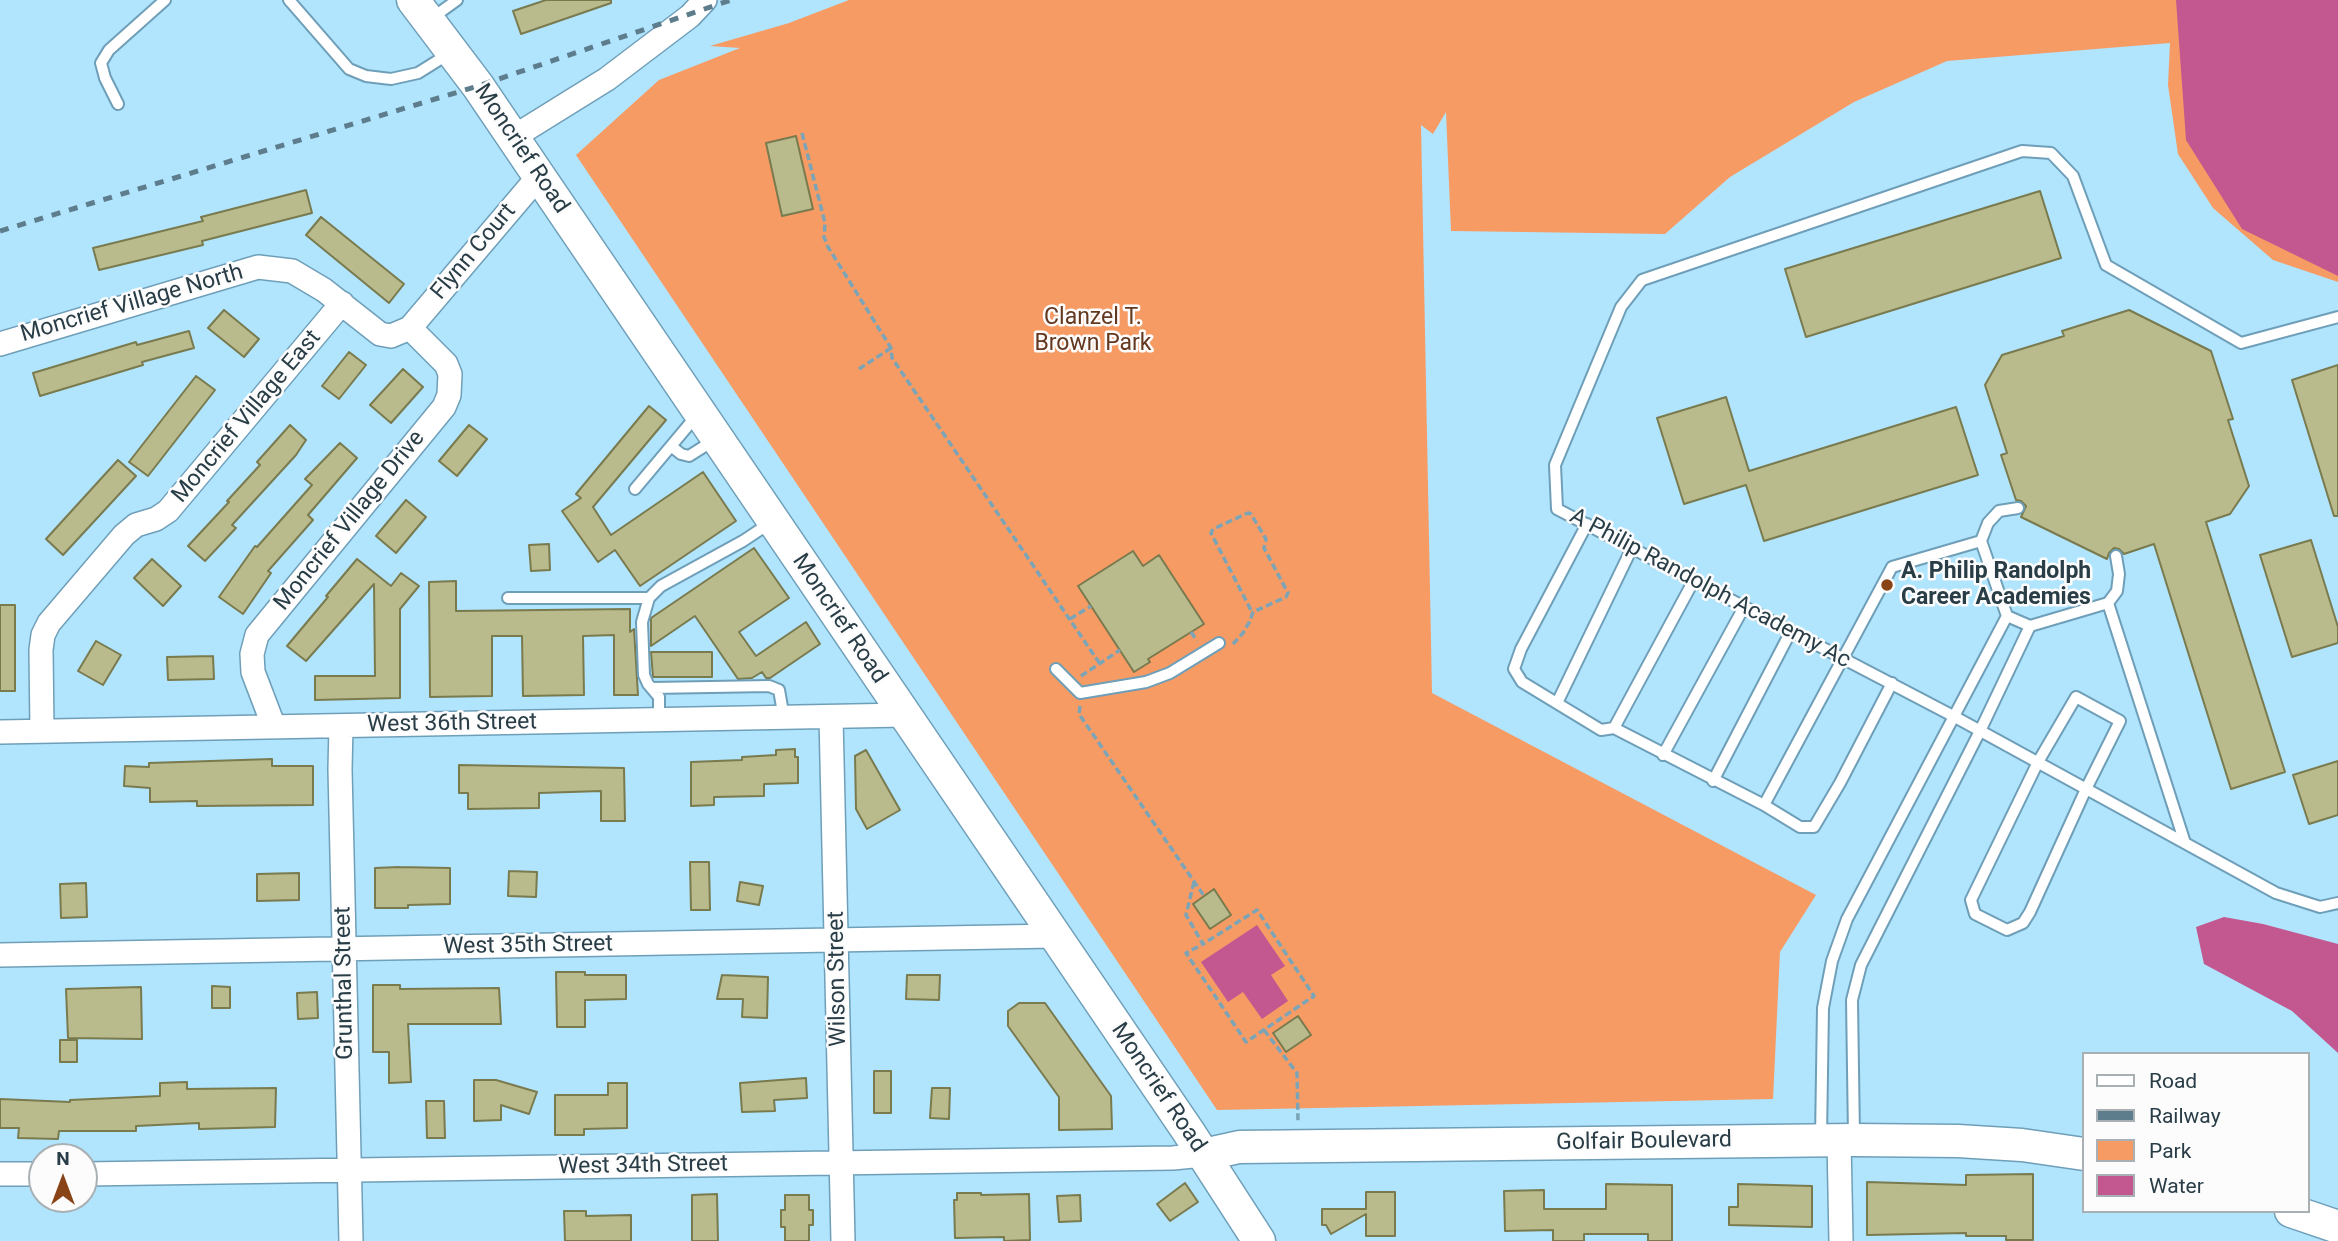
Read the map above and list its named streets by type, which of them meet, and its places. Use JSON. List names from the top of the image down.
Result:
{
  "streets": {
    "main road": ["Moncrief Road", "Golfair Boulevard"],
    "street": [
      "Flynn Court",
      "Moncrief Village North",
      "Moncrief Village East",
      "Moncrief Village Drive",
      "West 36th Street",
      "West 35th Street",
      "Wilson Street",
      "Grunthal Street",
      "West 34th Street"
    ],
    "lane": ["A Philip Randolph Academy Ac"]
  },
  "crossings": [
    ["Moncrief Road", "Flynn Court"],
    ["Moncrief Road", "West 36th Street"],
    ["Moncrief Road", "West 35th Street"],
    ["Moncrief Road", "Golfair Boulevard"],
    ["Moncrief Road", "West 34th Street"],
    ["Flynn Court", "Moncrief Village North"],
    ["Flynn Court", "Moncrief Village Drive"],
    ["Moncrief Village North", "Moncrief Village East"],
    ["Moncrief Village North", "Moncrief Village Drive"],
    ["Moncrief Village East", "West 36th Street"],
    ["Moncrief Village Drive", "West 36th Street"],
    ["West 36th Street", "Wilson Street"],
    ["West 36th Street", "Grunthal Street"],
    ["West 35th Street", "Wilson Street"],
    ["West 35th Street", "Grunthal Street"],
    ["Wilson Street", "West 34th Street"],
    ["Grunthal Street", "West 34th Street"],
    ["Golfair Boulevard", "West 34th Street"]
  ],
  "parks": ["Clanzel T. Brown Park"],
  "places": ["A. Philip Randolph Career Academies"],
  "legend": [
    "Road",
    "Railway",
    "Park",
    "Water"
  ],
  "north": "top"
}
